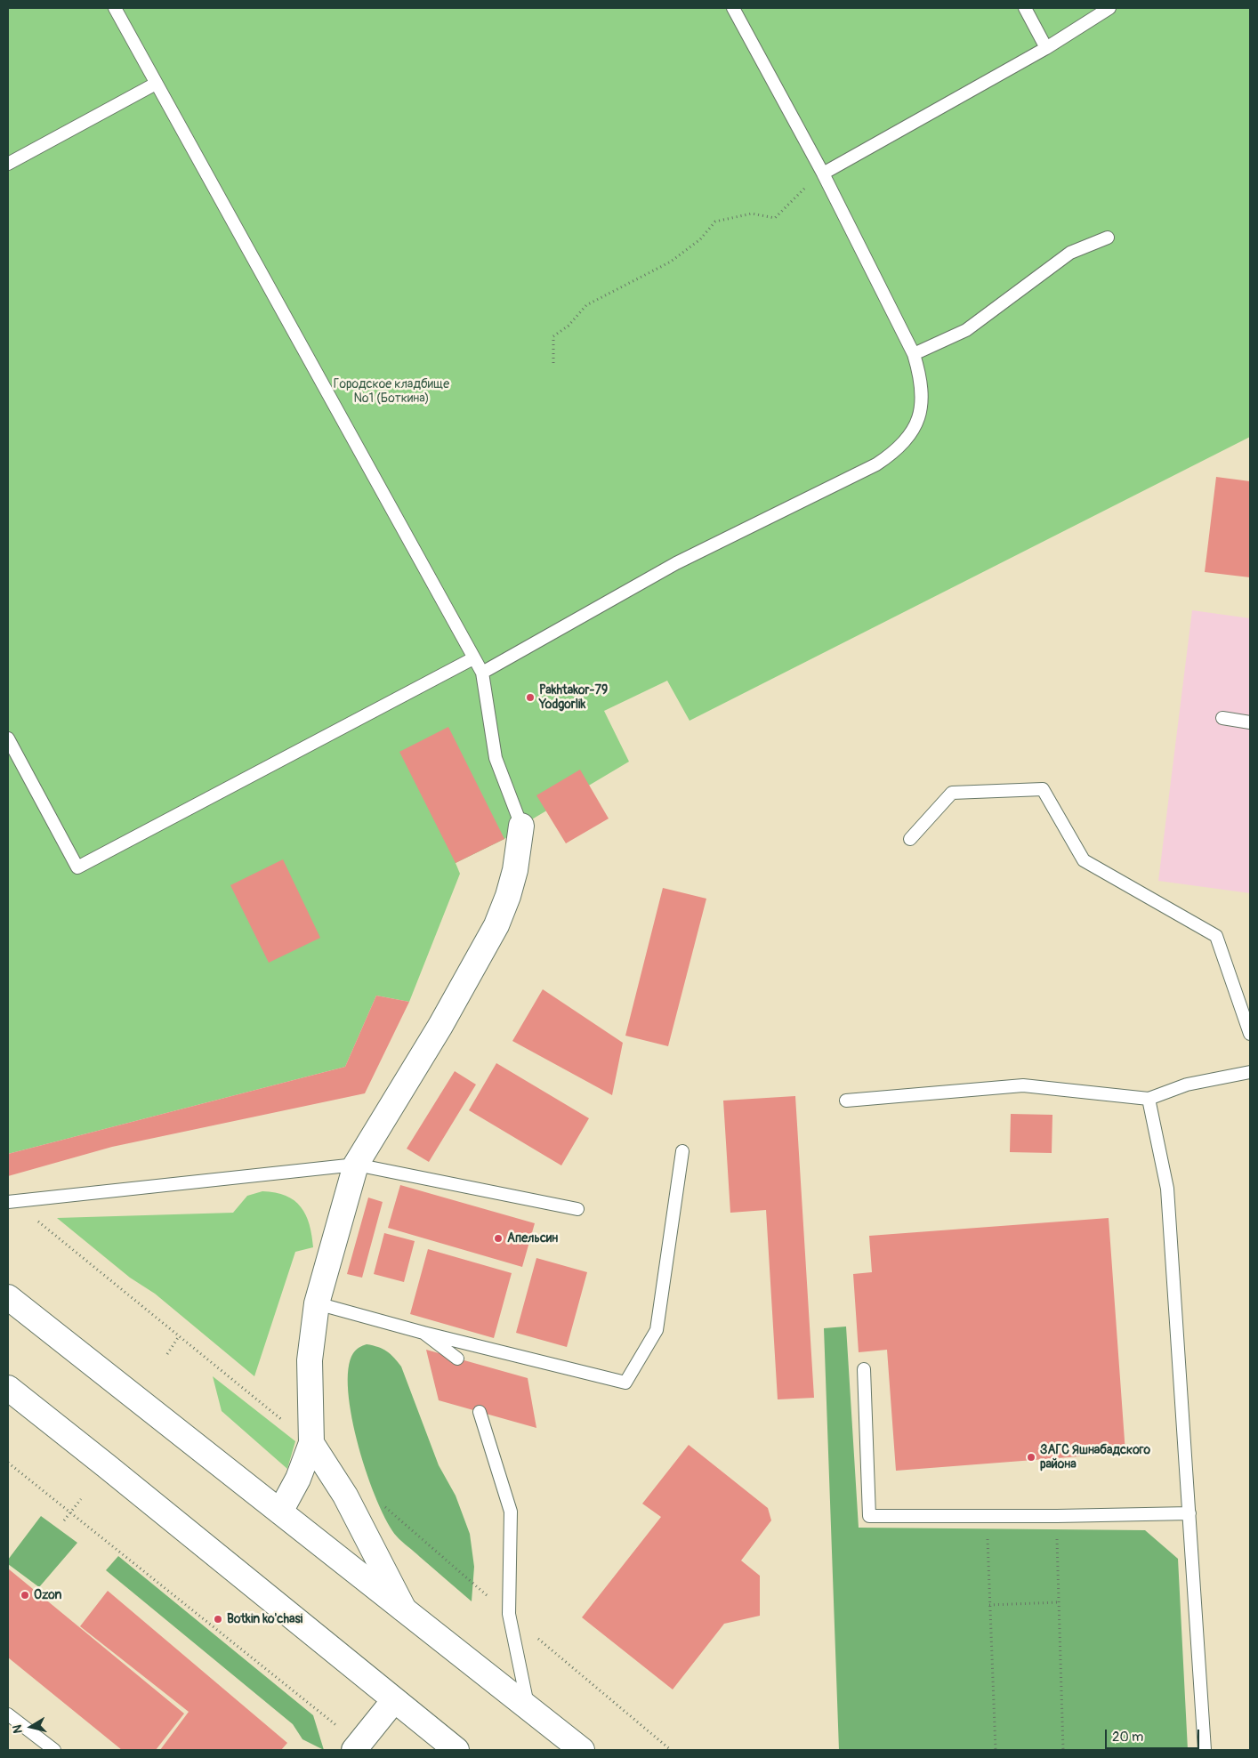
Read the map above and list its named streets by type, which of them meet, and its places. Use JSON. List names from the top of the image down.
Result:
{
  "parks": ["Городское кладбище №1 (Боткина)"],
  "places": [
    "Pakhtakor-79 Yodgorlik",
    "Апельсин",
    "ЗАГС Яшнабадского района",
    "Ozon",
    "Botkin ko'chasi"
  ],
  "scale_bar": "20 m",
  "north": "left"
}
